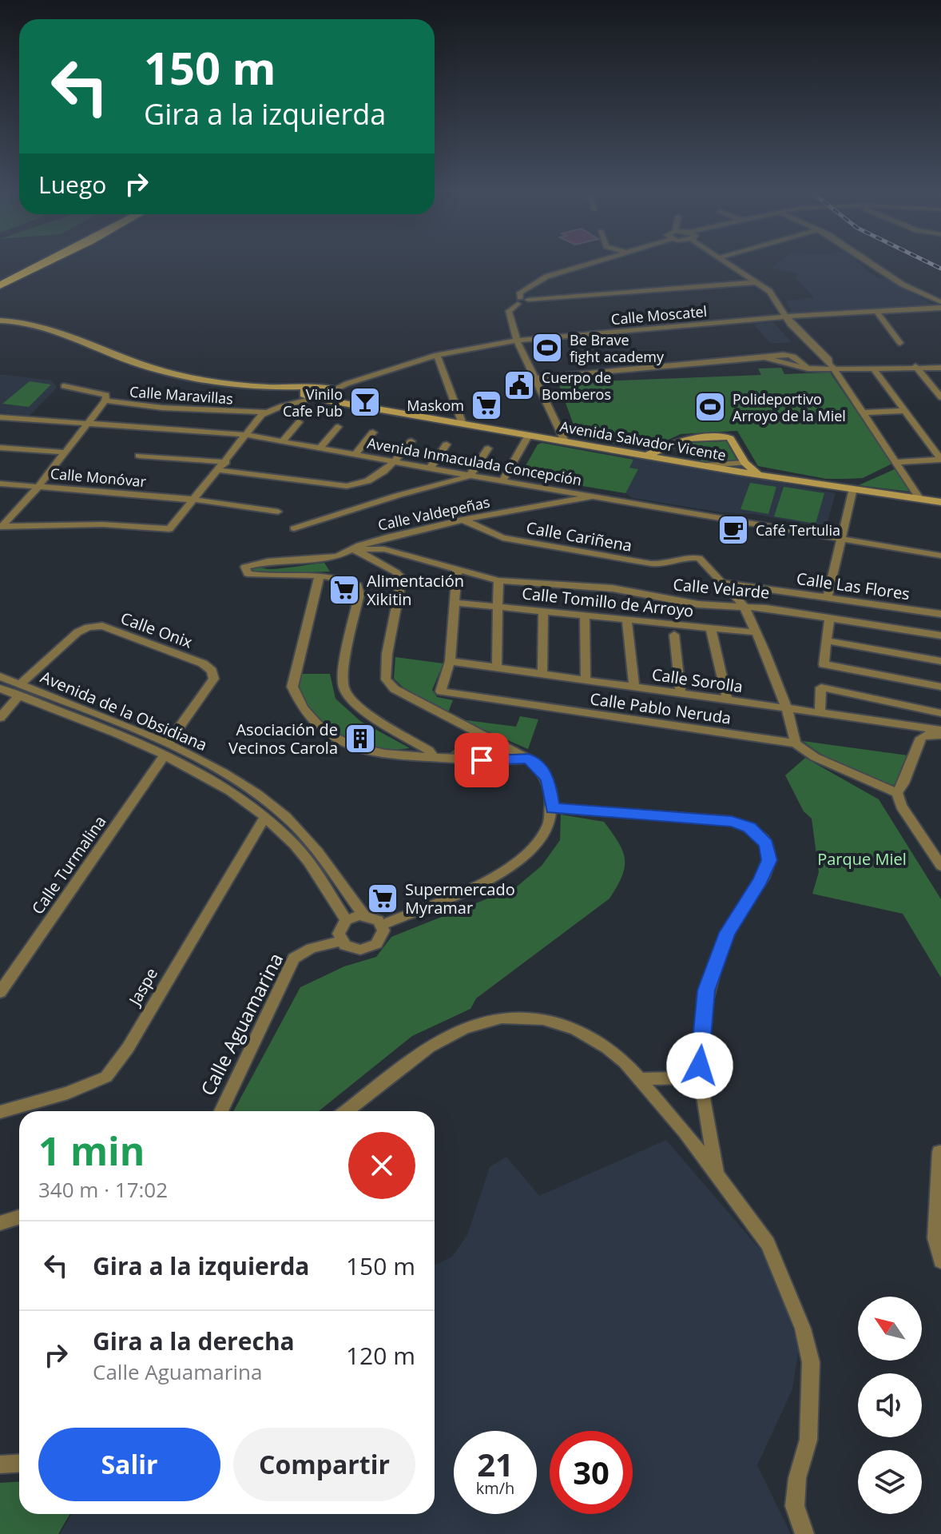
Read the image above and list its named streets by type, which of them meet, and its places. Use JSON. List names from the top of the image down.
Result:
{
  "streets": {
    "street": [
      "Calle Moscatel",
      "Calle Maravillas",
      "Avenida Salvador Vicente",
      "Avenida Inmaculada Concepción",
      "Calle Monóvar",
      "Calle Valdepeñas",
      "Calle Cariñena",
      "Calle Las Flores",
      "Calle Velarde",
      "Calle Tomillo de Arroyo",
      "Calle Onix",
      "Calle Sorolla",
      "Calle Pablo Neruda",
      "Avenida de la Obsidiana",
      "Calle Turmalina",
      "Jaspe",
      "Calle Aguamarina"
    ]
  },
  "crossings": [
    ["Avenida Inmaculada Concepción", "Calle Valdepeñas"],
    ["Calle Valdepeñas", "Calle Cariñena"],
    ["Calle Cariñena", "Calle Las Flores"],
    ["Calle Onix", "Avenida de la Obsidiana"],
    ["Calle Onix", "Calle Turmalina"],
    ["Calle Sorolla", "Calle Pablo Neruda"],
    ["Avenida de la Obsidiana", "Calle Turmalina"],
    ["Avenida de la Obsidiana", "Jaspe"],
    ["Avenida de la Obsidiana", "Calle Aguamarina"]
  ],
  "parks": ["Parque Miel"],
  "places": {
    "sports": ["Be Brave fight academy", "Polideportivo Arroyo de la Miel"],
    "public building": ["Cuerpo de Bomberos"],
    "bar": ["Vinilo Cafe Pub"],
    "supermarket": ["Maskom", "Alimentación Xikitin", "Supermercado Myramar"],
    "cafe": ["Café Tertulia"],
    "building": ["Asociación de Vecinos Carola"]
  },
  "north": "top left",
  "page": {
    "turn": ["150 m", "Gira a la izquierda"],
    "then": "Luego",
    "heading": ["1 min", "340 m · 17:02"],
    "list": [
      {
        "name": "Gira a la izquierda",
        "value": "150 m"
      },
      {
        "name": "Gira a la derecha",
        "note": "Calle Aguamarina",
        "value": "120 m"
      }
    ],
    "buttons": ["Salir", "Compartir"],
    "speed": "21 km/h",
    "limit": "30"
  }
}
